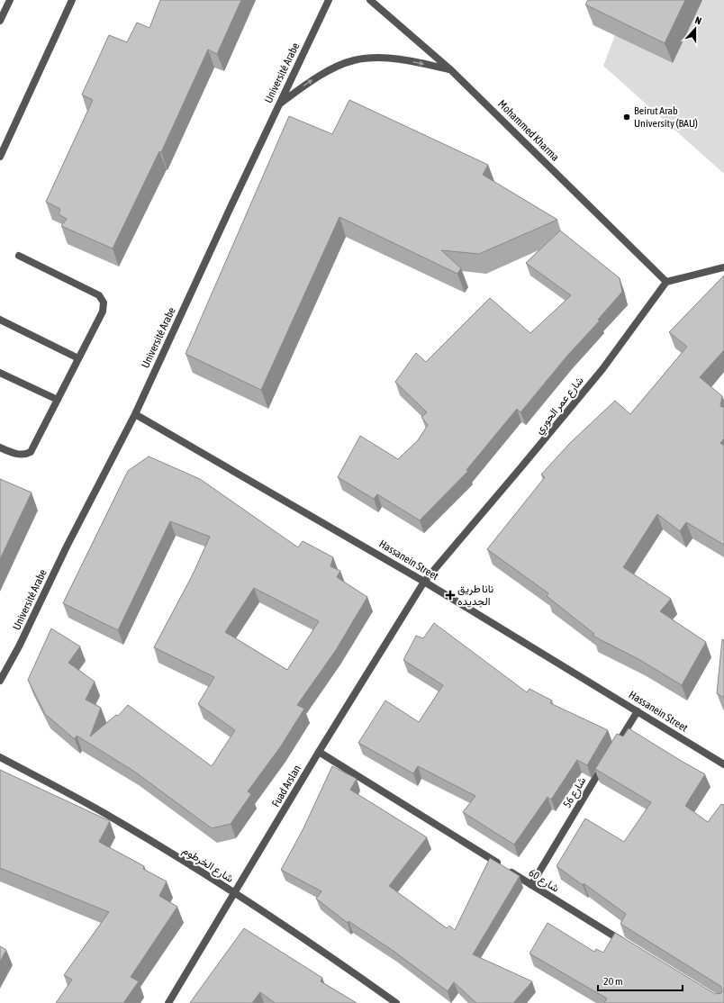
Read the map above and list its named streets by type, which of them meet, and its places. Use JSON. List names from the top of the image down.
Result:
{
  "streets": {
    "street": [
      "Université Arabe",
      "Mohammed Kharma",
      "شارع عمر الحوري",
      "Hassanein Street",
      "Fuad Arslan",
      "شارع 56",
      "شارع الخرطوم",
      "شارع 60"
    ]
  },
  "crossings": [
    ["Université Arabe", "Hassanein Street"],
    ["Mohammed Kharma", "شارع عمر الحوري"],
    ["شارع عمر الحوري", "Hassanein Street"],
    ["شارع عمر الحوري", "Fuad Arslan"],
    ["Hassanein Street", "Fuad Arslan"],
    ["Fuad Arslan", "شارع الخرطوم"],
    ["Fuad Arslan", "شارع 60"],
    ["شارع 56", "شارع 60"]
  ],
  "places": {
    "other": ["Beirut Arab University (BAU)"],
    "health": ["نانا طريق الجديده"]
  },
  "scale_bar": "20 m",
  "north": "top"
}
